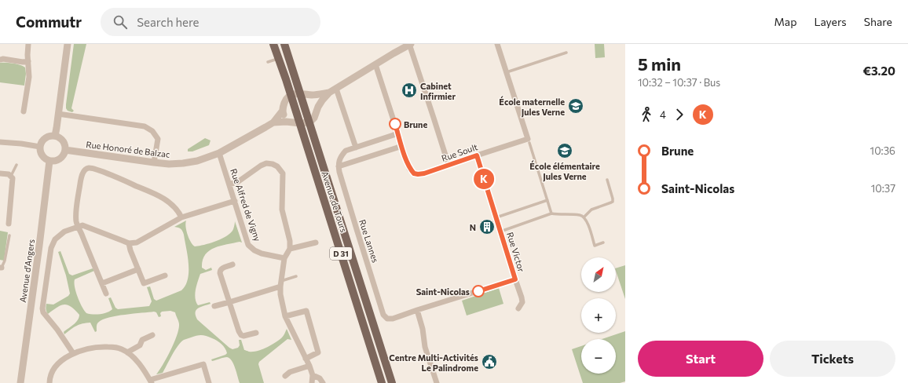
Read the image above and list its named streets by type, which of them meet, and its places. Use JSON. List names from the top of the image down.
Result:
{
  "streets": {
    "main road": ["Avenue de Tours", "D 31"],
    "street": [
      "Rue Honoré de Balzac",
      "Rue Soult",
      "Rue Alfred de Vigny",
      "Rue Lannes",
      "Rue Victor",
      "Avenue d'Angers"
    ]
  },
  "crossings": [
    ["Rue Honoré de Balzac", "Rue Alfred de Vigny"],
    ["Rue Honoré de Balzac", "Avenue d'Angers"],
    ["Rue Soult", "Rue Victor"],
    ["Rue Lannes", "Rue Victor"]
  ],
  "places": {
    "hospital": ["Cabinet Infirmier"],
    "school or university": ["École maternelle Jules Verne", "École élémentaire Jules Verne"],
    "other": ["Brune", "Saint-Nicolas"],
    "building": ["N"],
    "public building": ["Centre Multi-Activités Le Palindrome"]
  },
  "lines": ["bus line K"],
  "north": "top right",
  "page": {
    "header": "Commutr",
    "search": "Search here",
    "nav": ["Map", "Layers", "Share"],
    "on_map": "K",
    "heading": ["5 min", "10:32 – 10:37 · Bus", "€3.20"],
    "legs": ["4", "K"],
    "list": [
      {
        "name": "Brune",
        "value": "10:36"
      },
      {
        "name": "Saint-Nicolas",
        "value": "10:37"
      }
    ],
    "map_buttons": ["+", "−"],
    "buttons": ["Start", "Tickets"]
  }
}
